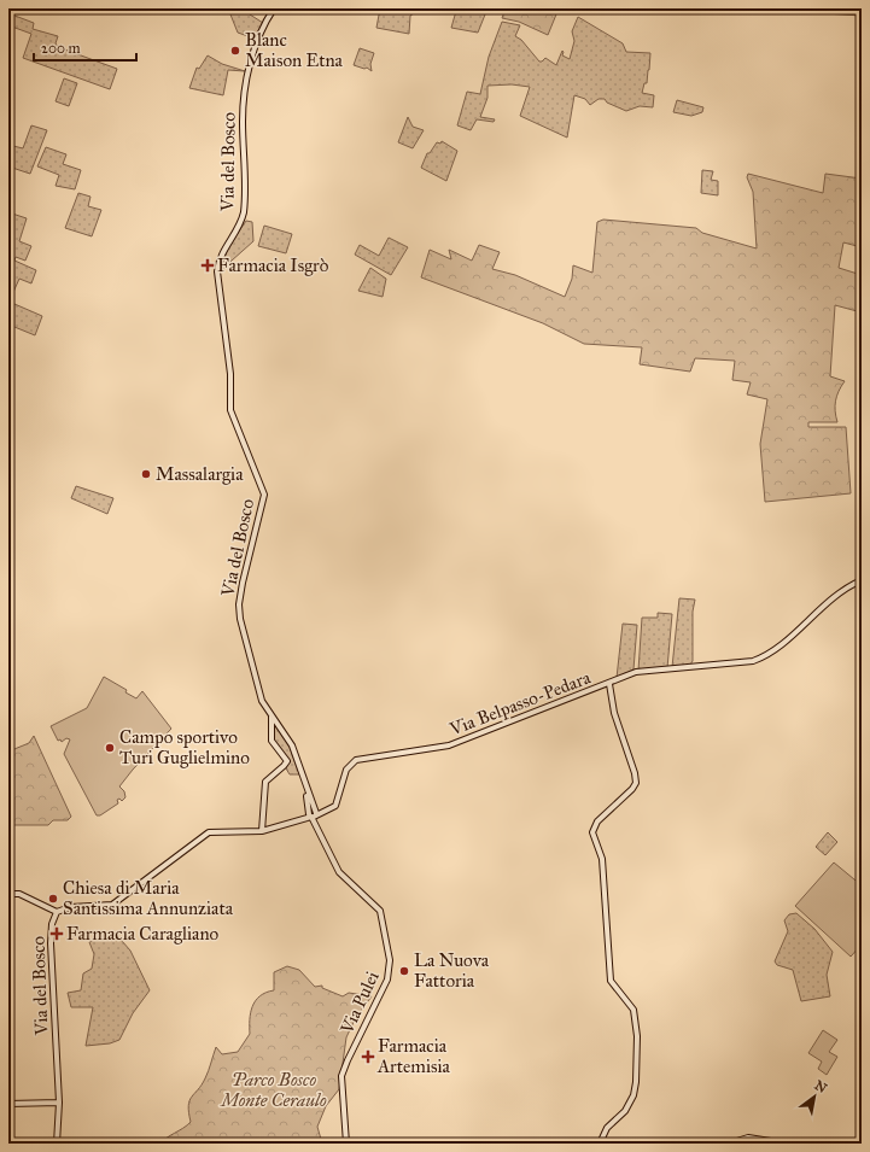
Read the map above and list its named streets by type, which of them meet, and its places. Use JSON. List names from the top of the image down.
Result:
{
  "streets": {
    "street": ["Via del Bosco", "Via Belpasso-Pedara", "Via Pulei"]
  },
  "crossings": [
    ["Via del Bosco", "Via Belpasso-Pedara"],
    ["Via del Bosco", "Via Pulei"]
  ],
  "parks": ["Parco Bosco Monte Ceraulo"],
  "places": {
    "other": [
      "Blanc Maison Etna",
      "Massalargia",
      "Campo sportivo Turi Guglielmino",
      "Chiesa di Maria Santissima Annunziata",
      "La Nuova Fattoria"
    ],
    "health": ["Farmacia Isgrò", "Farmacia Caragliano", "Farmacia Artemisia"]
  },
  "scale_bar": "200 m",
  "north": "top right"
}
